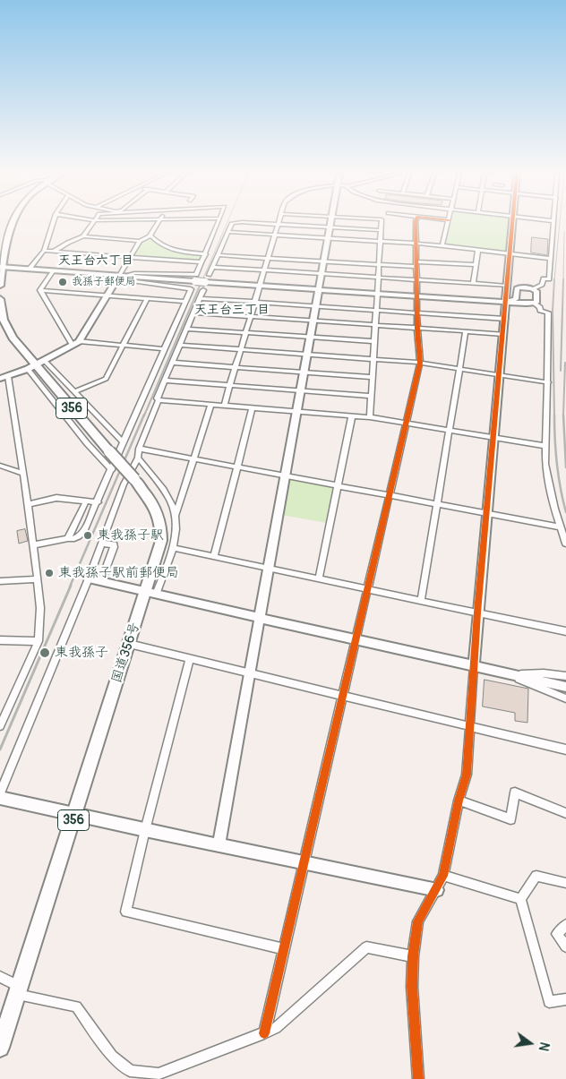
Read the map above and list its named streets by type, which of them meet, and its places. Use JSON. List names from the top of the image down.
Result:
{
  "streets": {
    "highway": ["356", "国道356号"]
  },
  "districts": ["天王台六丁目", "天王台三丁目"],
  "places": [
    "我孫子郵便局",
    "東我孫子駅",
    "東我孫子駅前郵便局",
    "東我孫子"
  ],
  "north": "right"
}
